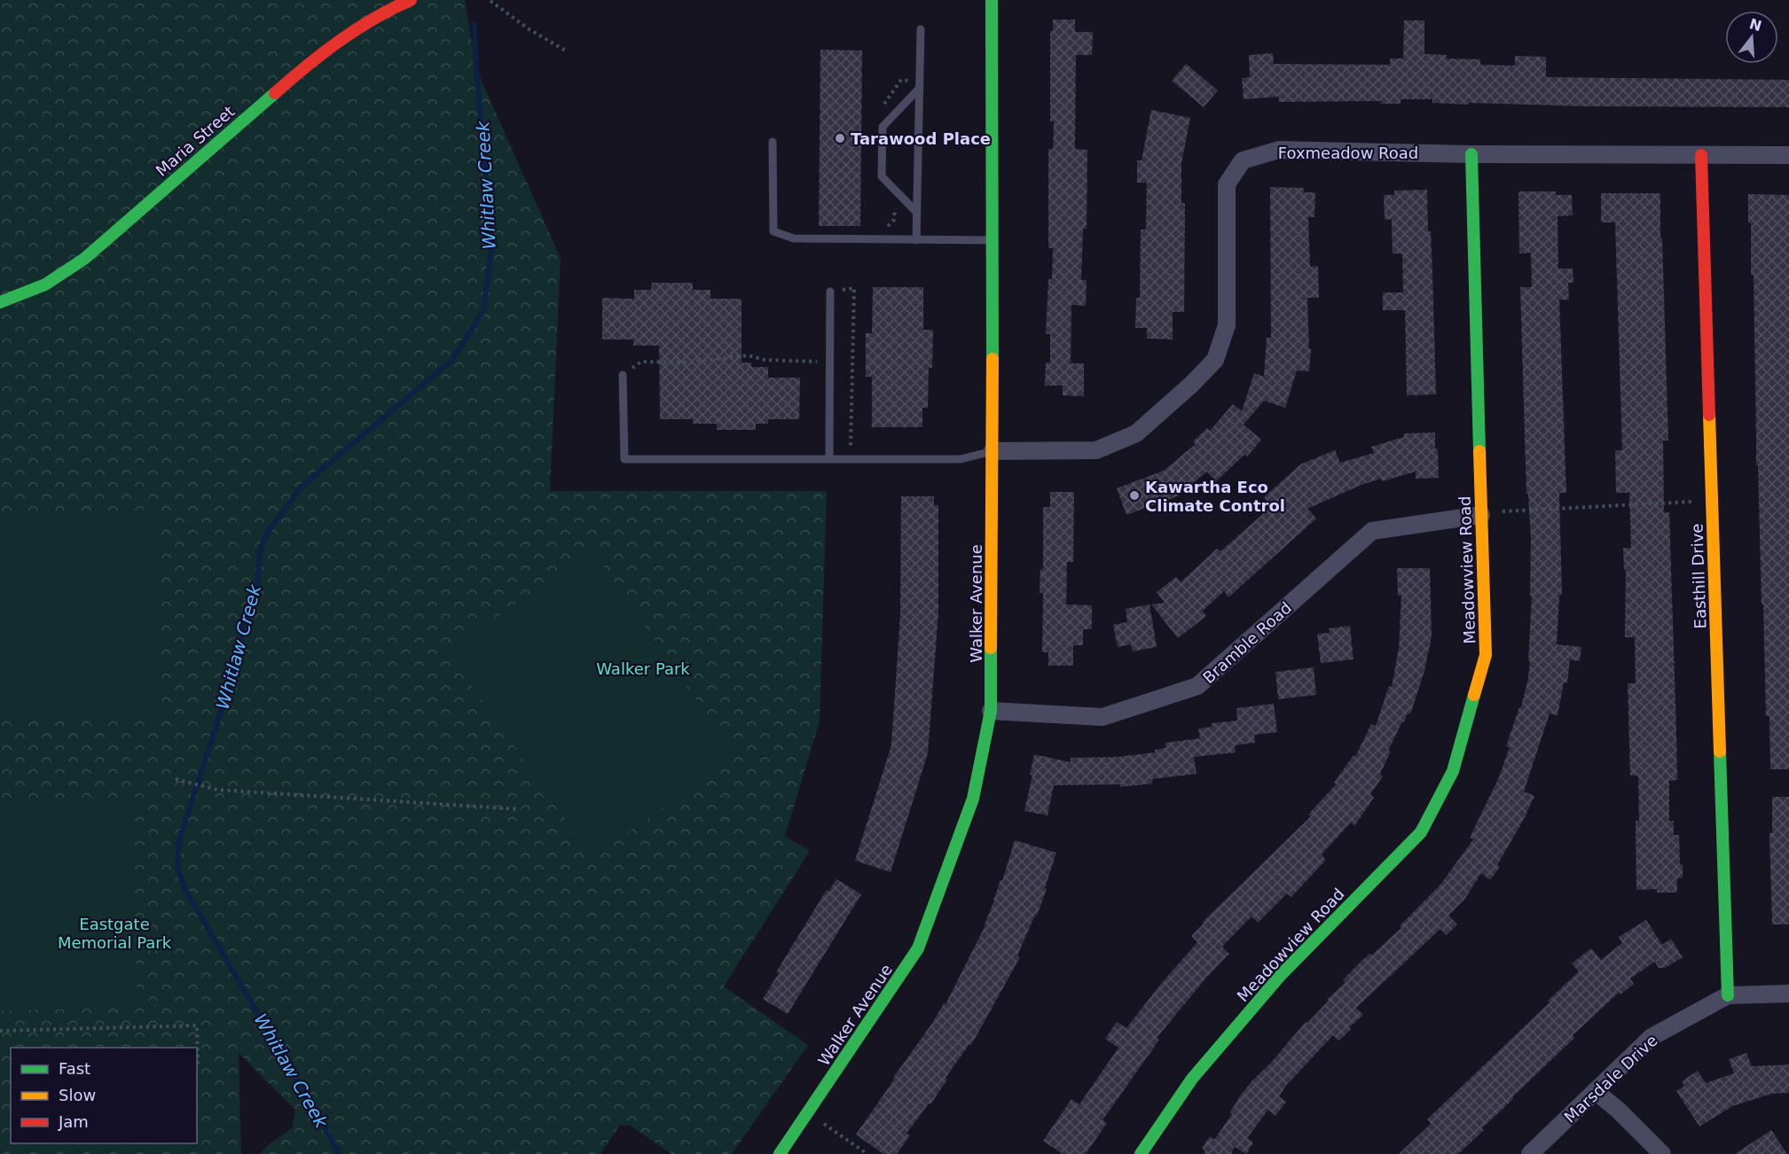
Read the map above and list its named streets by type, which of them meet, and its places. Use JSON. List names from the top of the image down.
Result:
{
  "streets": {
    "street": [
      "Maria Street",
      "Foxmeadow Road",
      "Meadowview Road",
      "Easthill Drive",
      "Walker Avenue",
      "Bramble Road",
      "Marsdale Drive"
    ]
  },
  "crossings": [
    ["Foxmeadow Road", "Meadowview Road"],
    ["Foxmeadow Road", "Easthill Drive"],
    ["Foxmeadow Road", "Walker Avenue"],
    ["Meadowview Road", "Bramble Road"],
    ["Easthill Drive", "Marsdale Drive"],
    ["Walker Avenue", "Bramble Road"]
  ],
  "water": ["Whitlaw Creek"],
  "parks": ["Walker Park", "Eastgate Memorial Park"],
  "places": ["Tarawood Place", "Kawartha Eco Climate Control"],
  "legend": ["Fast", "Slow", "Jam"],
  "north": "top"
}
